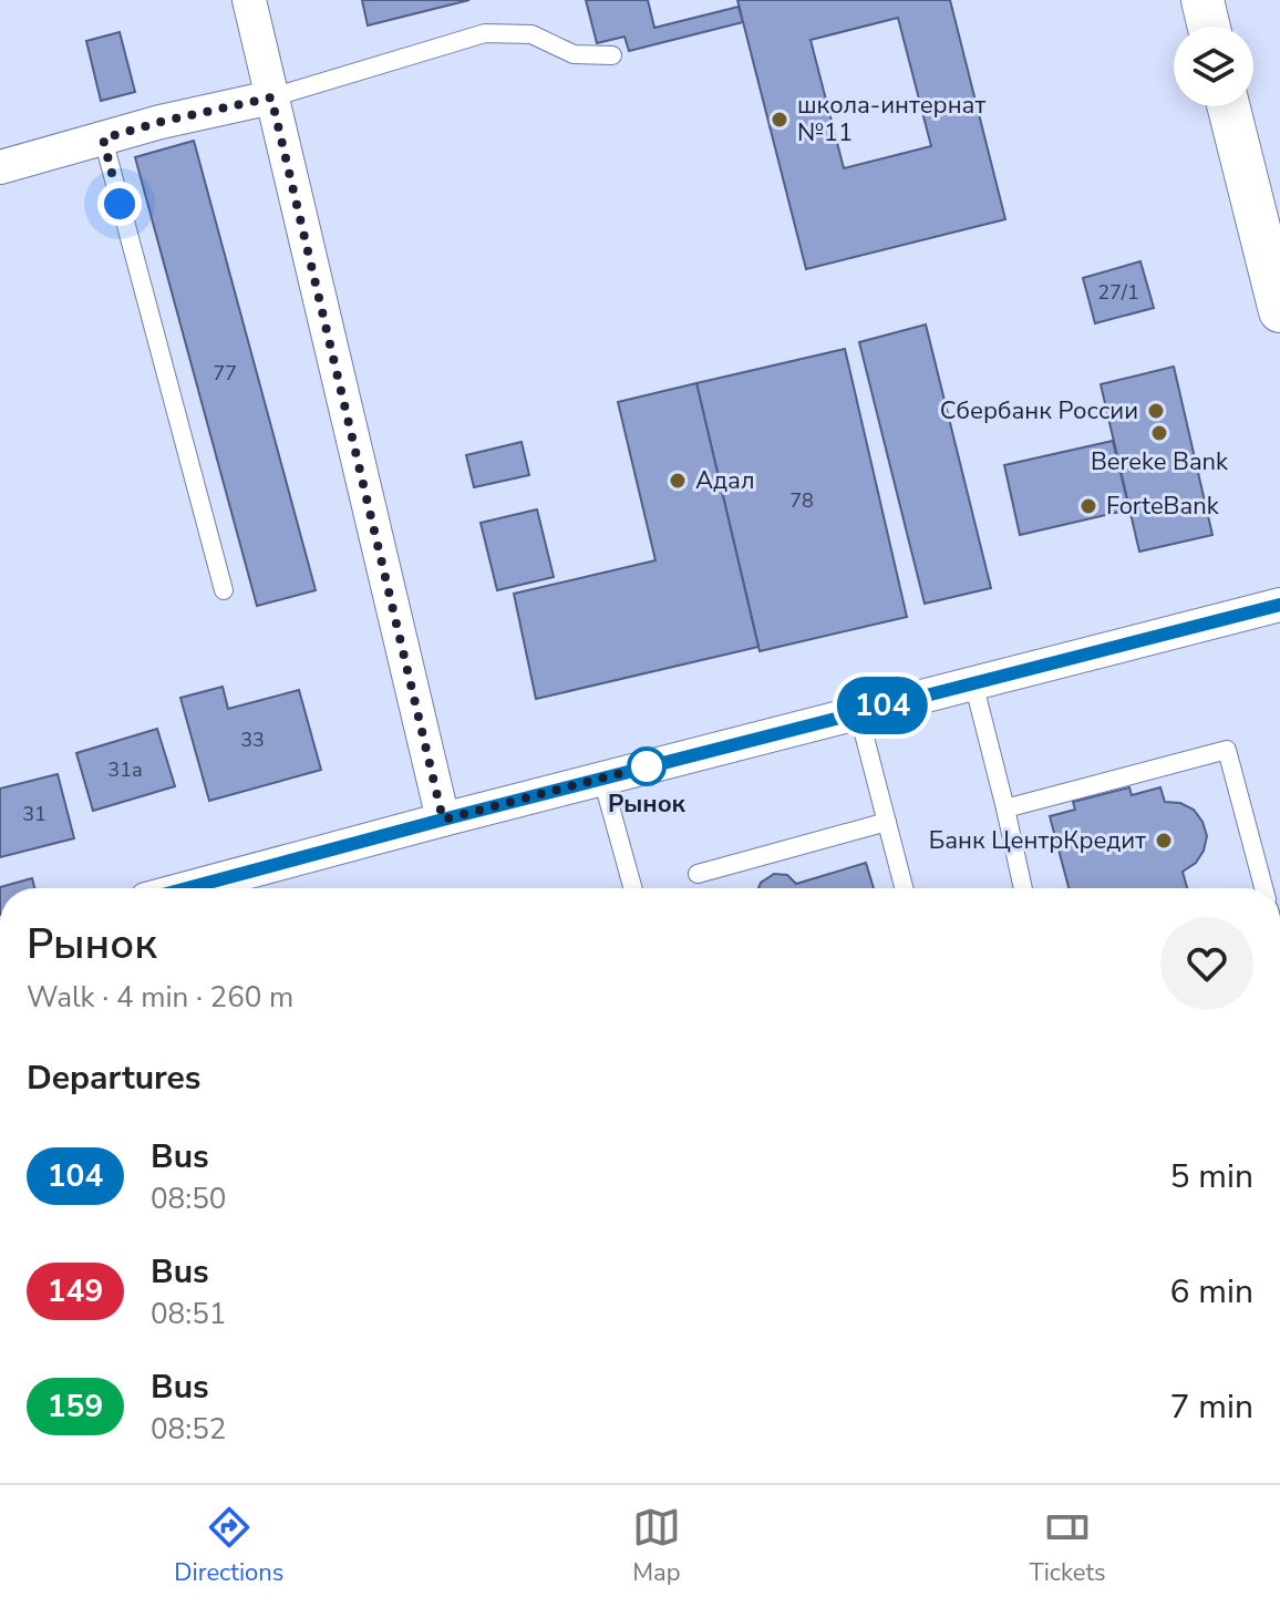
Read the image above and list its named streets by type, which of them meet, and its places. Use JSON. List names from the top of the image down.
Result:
{
  "places": [
    "школа-интернат №11",
    "Сбербанк России",
    "Bereke Bank",
    "Адал",
    "ForteBank",
    "Рынок",
    "Банк ЦентрКредит"
  ],
  "lines": ["bus line 104"],
  "house_numbers": [
    "27/1",
    "77",
    "78",
    "33",
    "31а",
    "31"
  ],
  "page": {
    "on_map": "104",
    "heading": [
      ["Рынок", "Walk · 4 min · 260 m"],
      "Departures"
    ],
    "list": [
      {
        "mark": "104",
        "name": "Bus",
        "note": "08:50",
        "value": "5 min"
      },
      {
        "mark": "149",
        "name": "Bus",
        "note": "08:51",
        "value": "6 min"
      },
      {
        "mark": "159",
        "name": "Bus",
        "note": "08:52",
        "value": "7 min"
      }
    ],
    "tabs": ["Directions", "Map", "Tickets"]
  }
}
